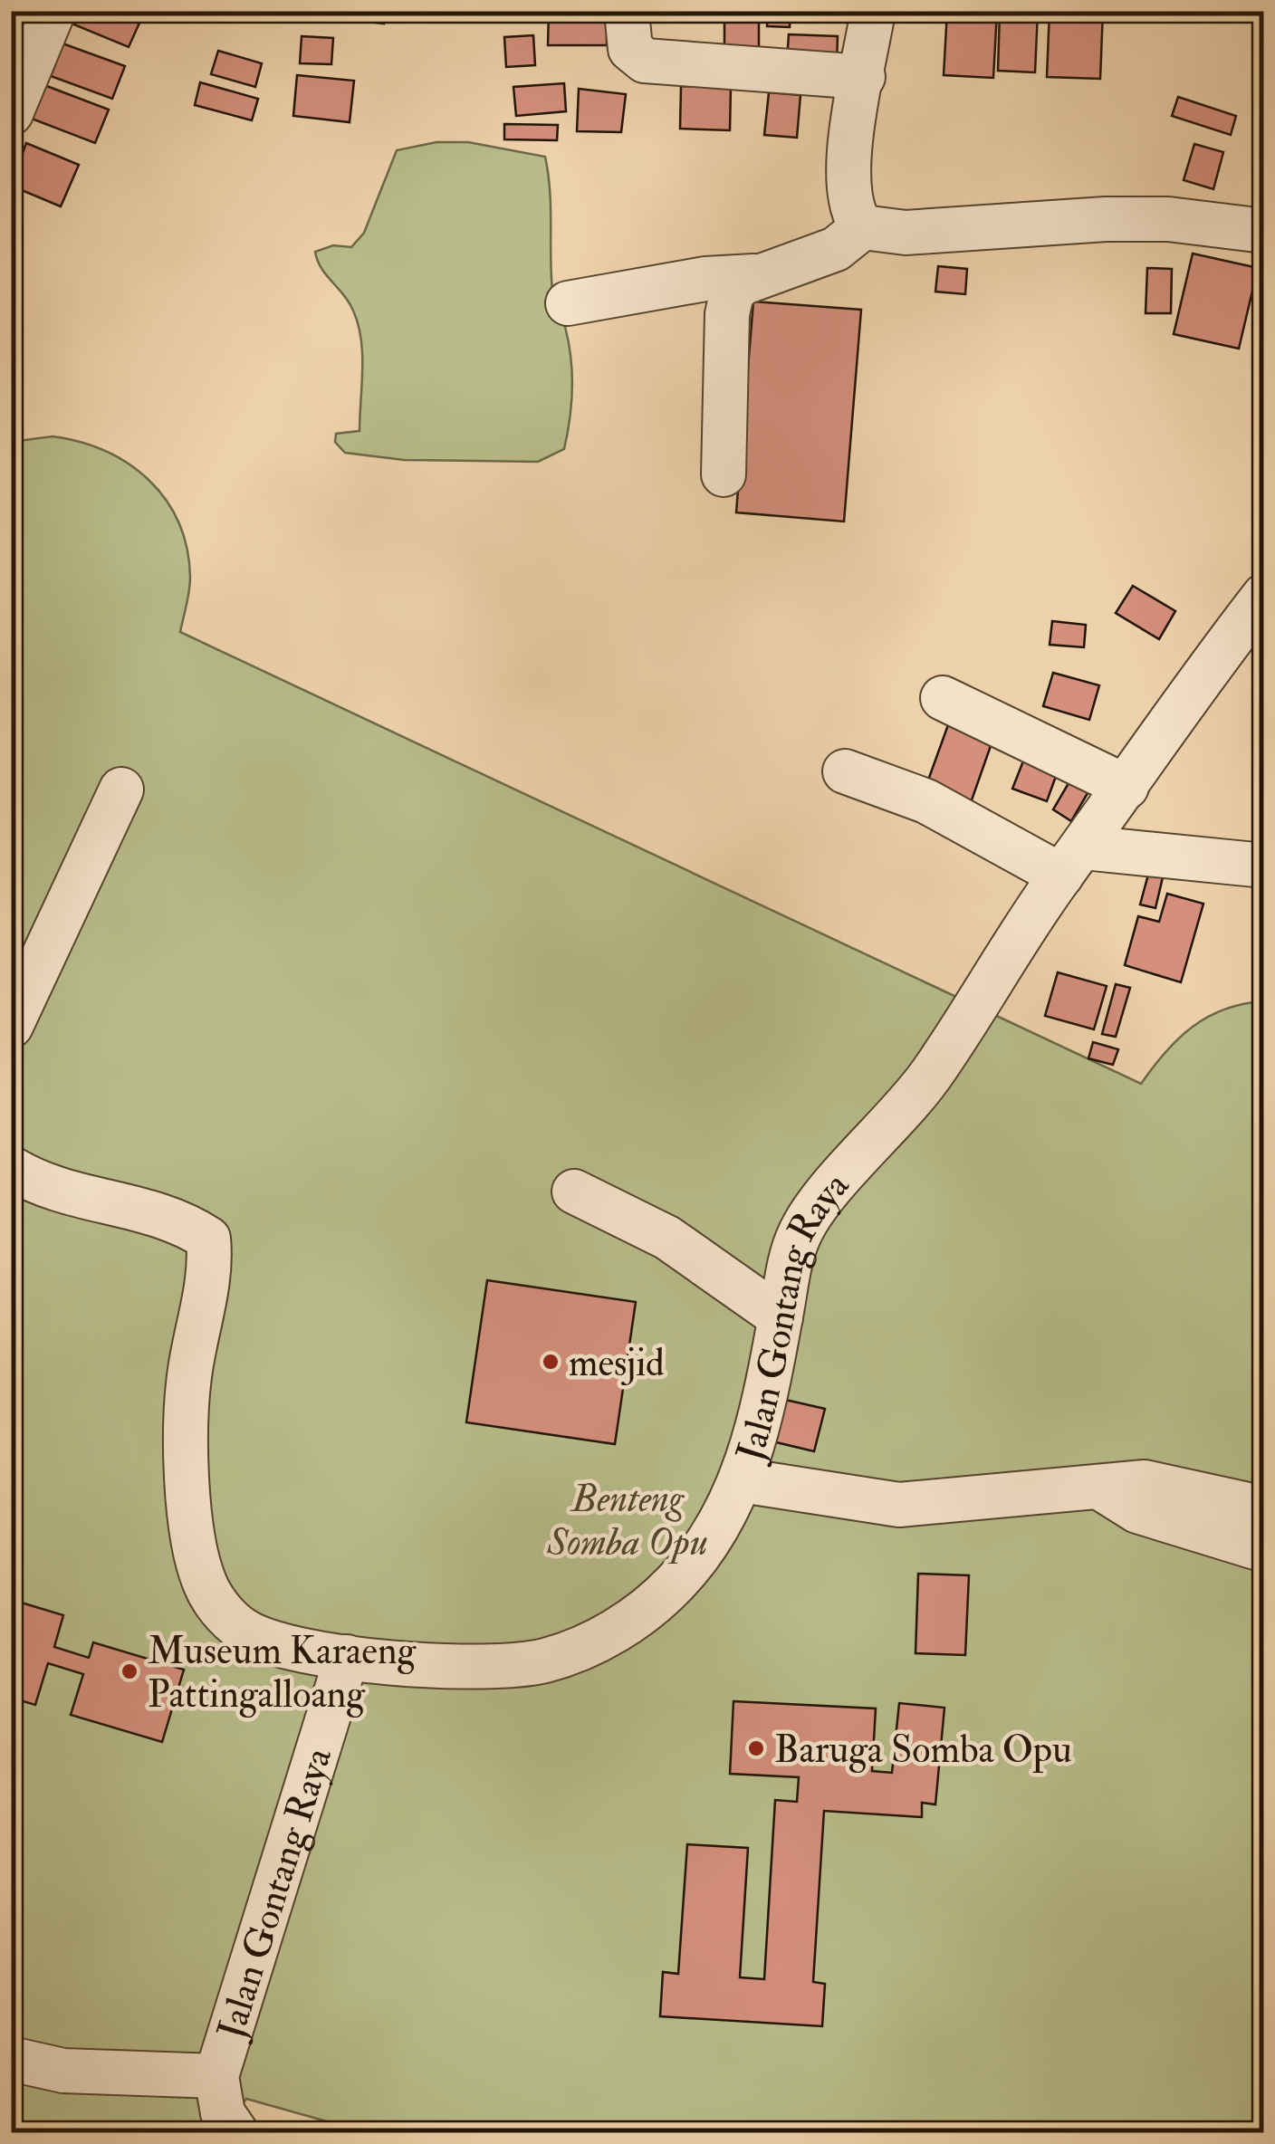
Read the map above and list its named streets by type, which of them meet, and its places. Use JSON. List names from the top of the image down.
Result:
{
  "streets": {
    "street": ["Jalan Gontang Raya"]
  },
  "parks": ["Benteng Somba Opu"],
  "places": ["mesjid", "Museum Karaeng Pattingalloang", "Baruga Somba Opu"]
}
